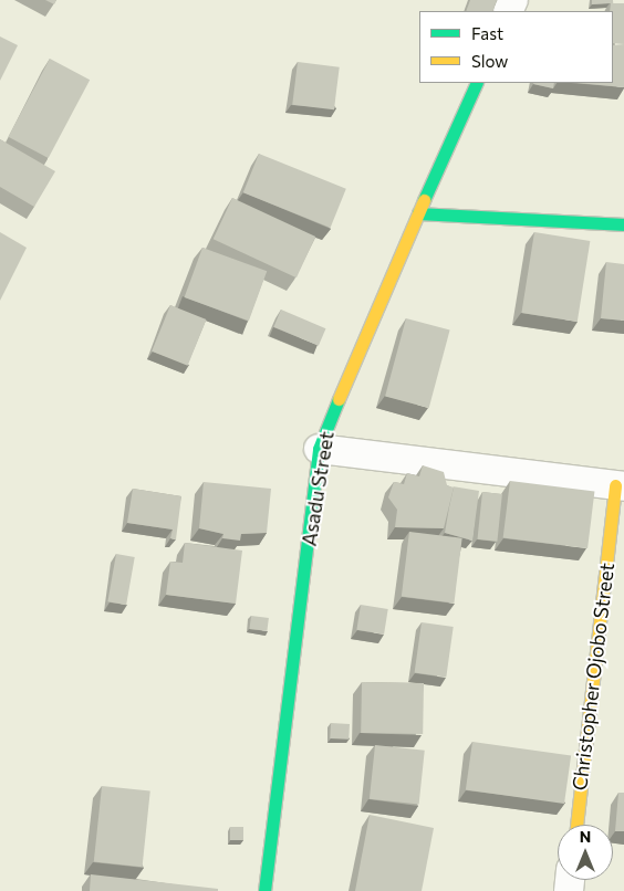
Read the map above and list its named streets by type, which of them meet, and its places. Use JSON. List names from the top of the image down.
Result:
{
  "streets": {
    "street": ["Asadu Street", "Christopher Ojobo Street"]
  },
  "legend": ["Fast", "Slow"],
  "north": "top"
}
